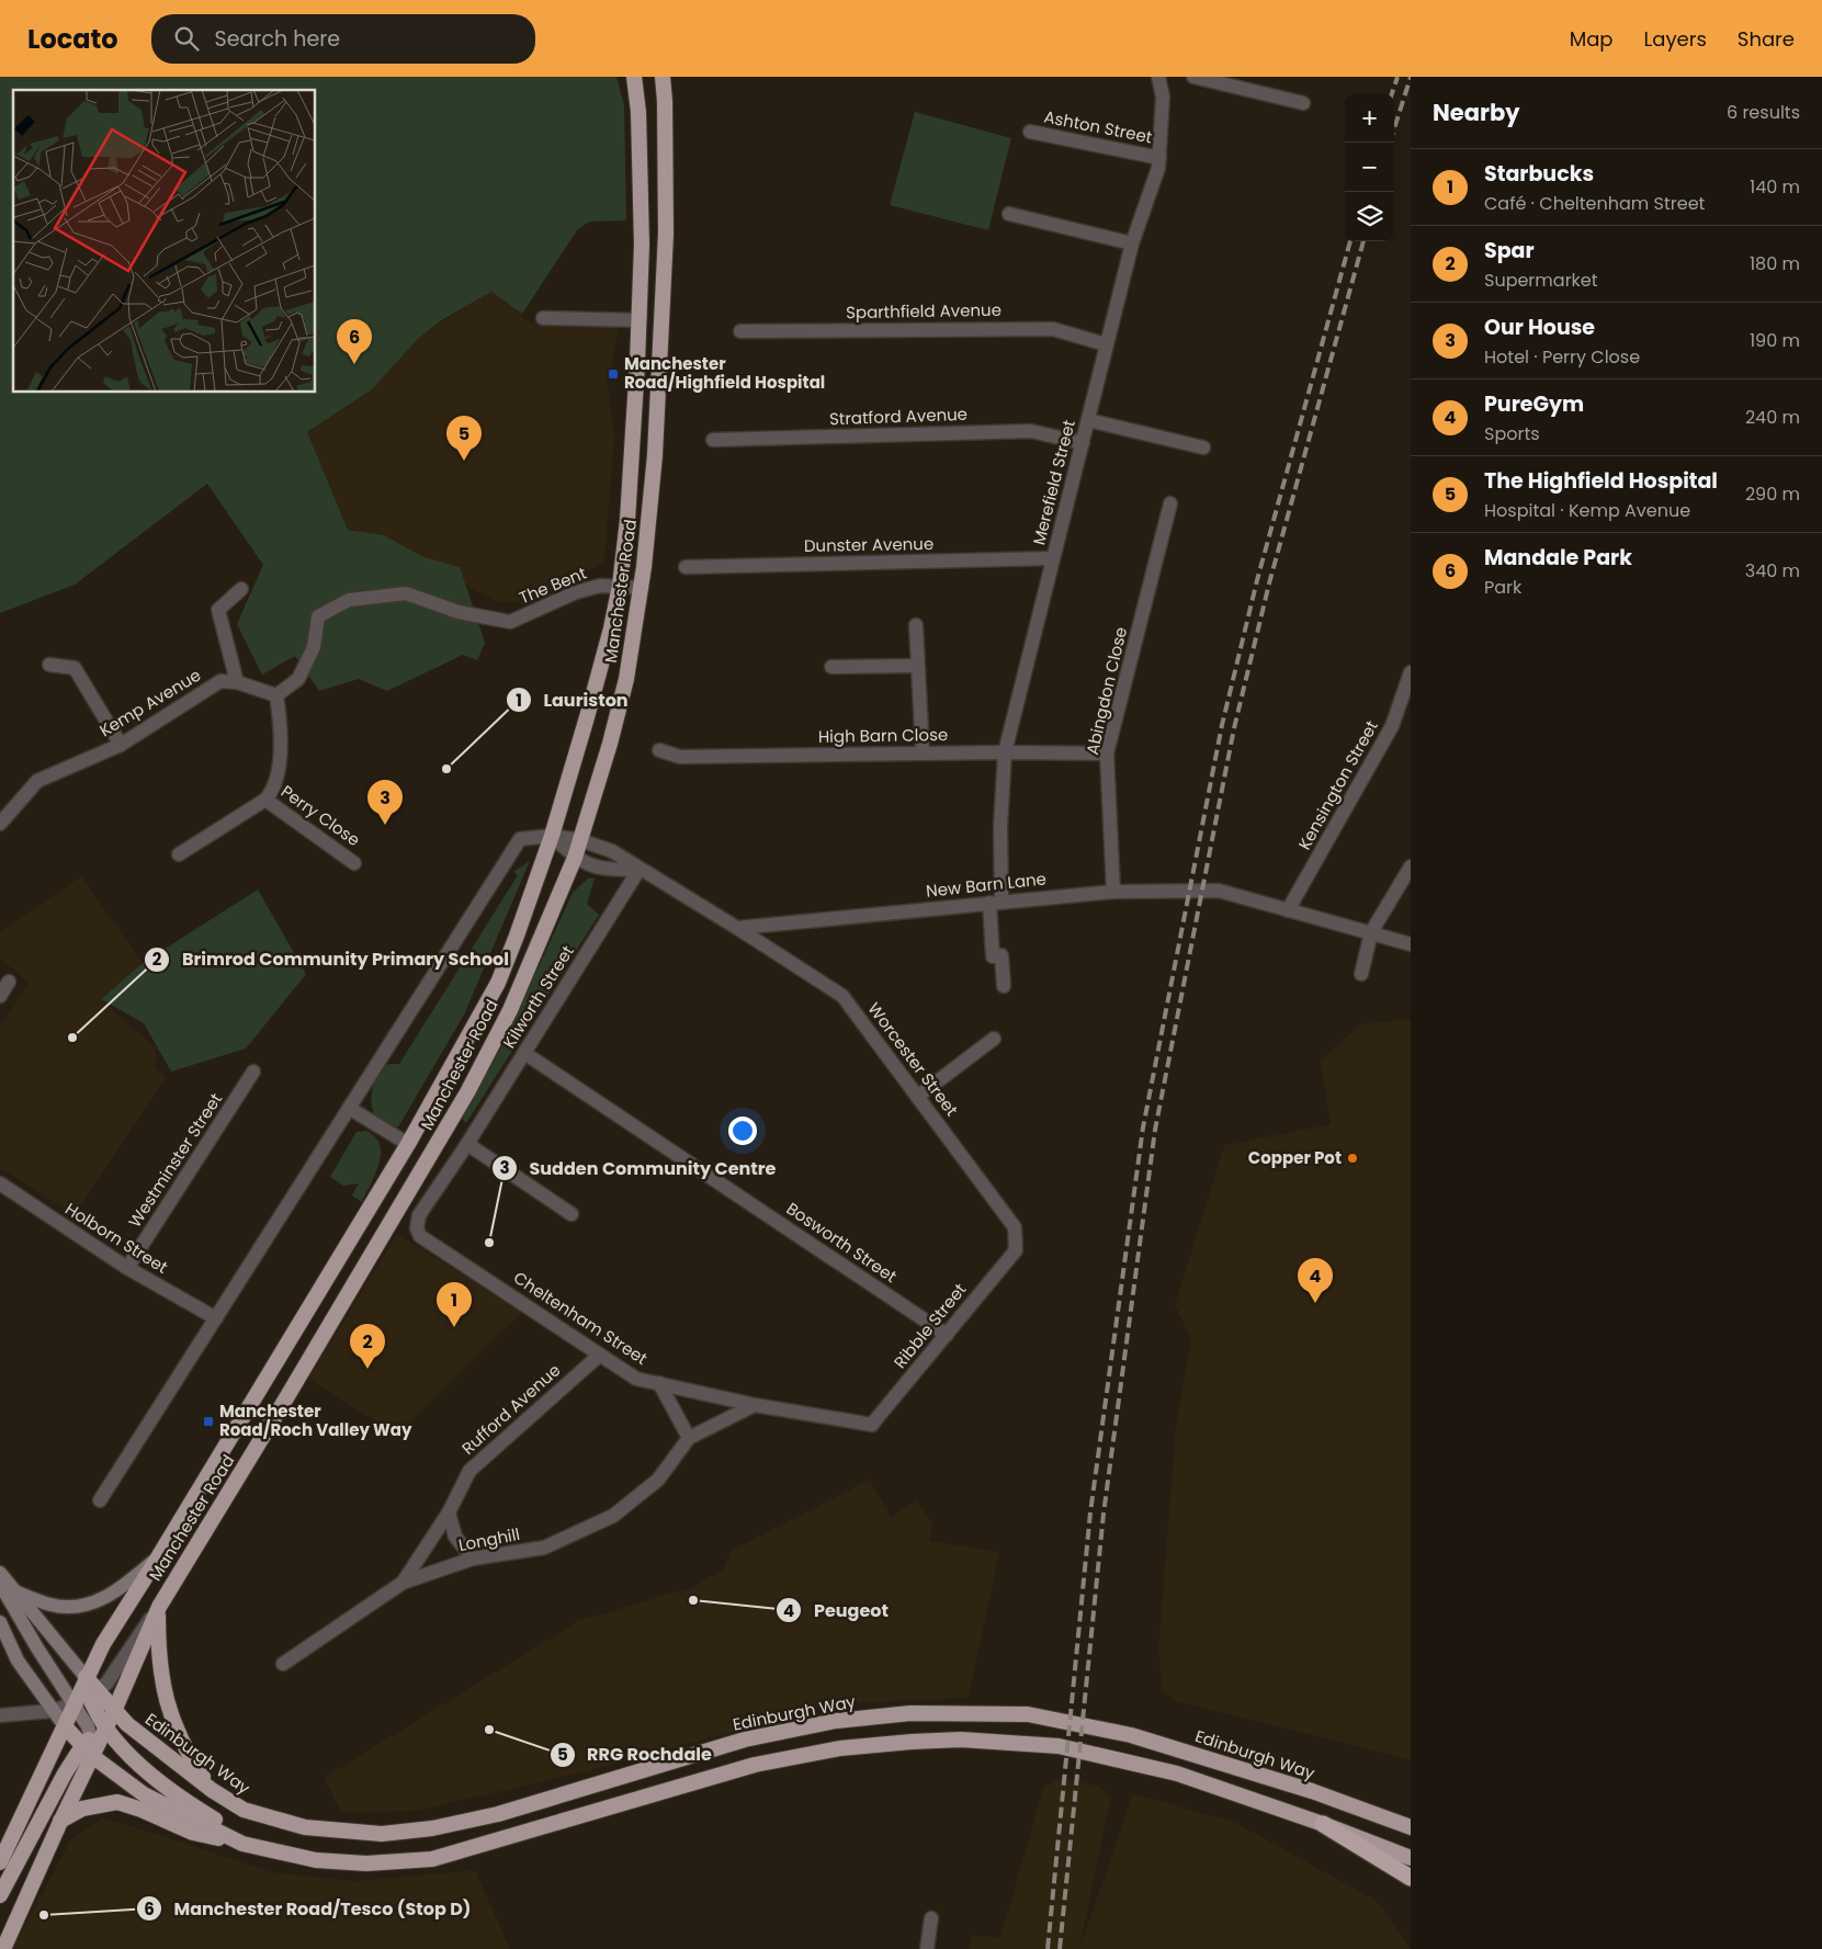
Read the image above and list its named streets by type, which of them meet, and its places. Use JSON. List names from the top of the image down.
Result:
{
  "streets": {
    "highway": ["Manchester Road", "Edinburgh Way"],
    "street": [
      "Ashton Street",
      "Sparthfield Avenue",
      "Stratford Avenue",
      "Merefield Street",
      "Dunster Avenue",
      "The Bent",
      "Abingdon Close",
      "Kemp Avenue",
      "High Barn Close",
      "Kensington Street",
      "Perry Close",
      "New Barn Lane",
      "Kilworth Street",
      "Worcester Street",
      "Westminster Street",
      "Holborn Street",
      "Bosworth Street",
      "Cheltenham Street",
      "Ribble Street",
      "Rufford Avenue",
      "Longhill"
    ]
  },
  "crossings": [
    ["Ashton Street", "Merefield Street"],
    ["Sparthfield Avenue", "Merefield Street"],
    ["Stratford Avenue", "Merefield Street"],
    ["Merefield Street", "Dunster Avenue"],
    ["Merefield Street", "High Barn Close"],
    ["Merefield Street", "New Barn Lane"],
    ["The Bent", "Manchester Road"],
    ["The Bent", "Kemp Avenue"],
    ["Manchester Road", "Edinburgh Way"],
    ["Abingdon Close", "High Barn Close"],
    ["Abingdon Close", "New Barn Lane"],
    ["Kensington Street", "New Barn Lane"],
    ["New Barn Lane", "Worcester Street"],
    ["Kilworth Street", "Bosworth Street"],
    ["Kilworth Street", "Cheltenham Street"],
    ["Worcester Street", "Ribble Street"],
    ["Westminster Street", "Holborn Street"],
    ["Bosworth Street", "Ribble Street"],
    ["Cheltenham Street", "Ribble Street"],
    ["Cheltenham Street", "Rufford Avenue"],
    ["Rufford Avenue", "Longhill"]
  ],
  "places": {
    "transit": ["Manchester Road/Highfield Hospital", "Manchester Road/Roch Valley Way"],
    "other": [
      "Lauriston",
      "Brimrod Community Primary School",
      "Copper Pot",
      "Sudden Community Centre",
      "Peugeot",
      "RRG Rochdale",
      "Manchester Road/Tesco (Stop D)"
    ]
  },
  "page": {
    "header": "Locato",
    "search": "Search here",
    "nav": ["Map", "Layers", "Share"],
    "heading": ["Nearby", "6 results"],
    "map_buttons": ["+", "−"],
    "list": [
      {
        "mark": "1",
        "name": "Starbucks",
        "note": "Café · Cheltenham Street",
        "value": "140 m"
      },
      {
        "mark": "2",
        "name": "Spar",
        "note": "Supermarket",
        "value": "180 m"
      },
      {
        "mark": "3",
        "name": "Our House",
        "note": "Hotel · Perry Close",
        "value": "190 m"
      },
      {
        "mark": "4",
        "name": "PureGym",
        "note": "Sports",
        "value": "240 m"
      },
      {
        "mark": "5",
        "name": "The Highfield Hospital",
        "note": "Hospital · Kemp Avenue",
        "value": "290 m"
      },
      {
        "mark": "6",
        "name": "Mandale Park",
        "note": "Park",
        "value": "340 m"
      }
    ],
    "pins": [
      "6",
      "5",
      "3",
      "4",
      "1",
      "2"
    ]
  }
}
